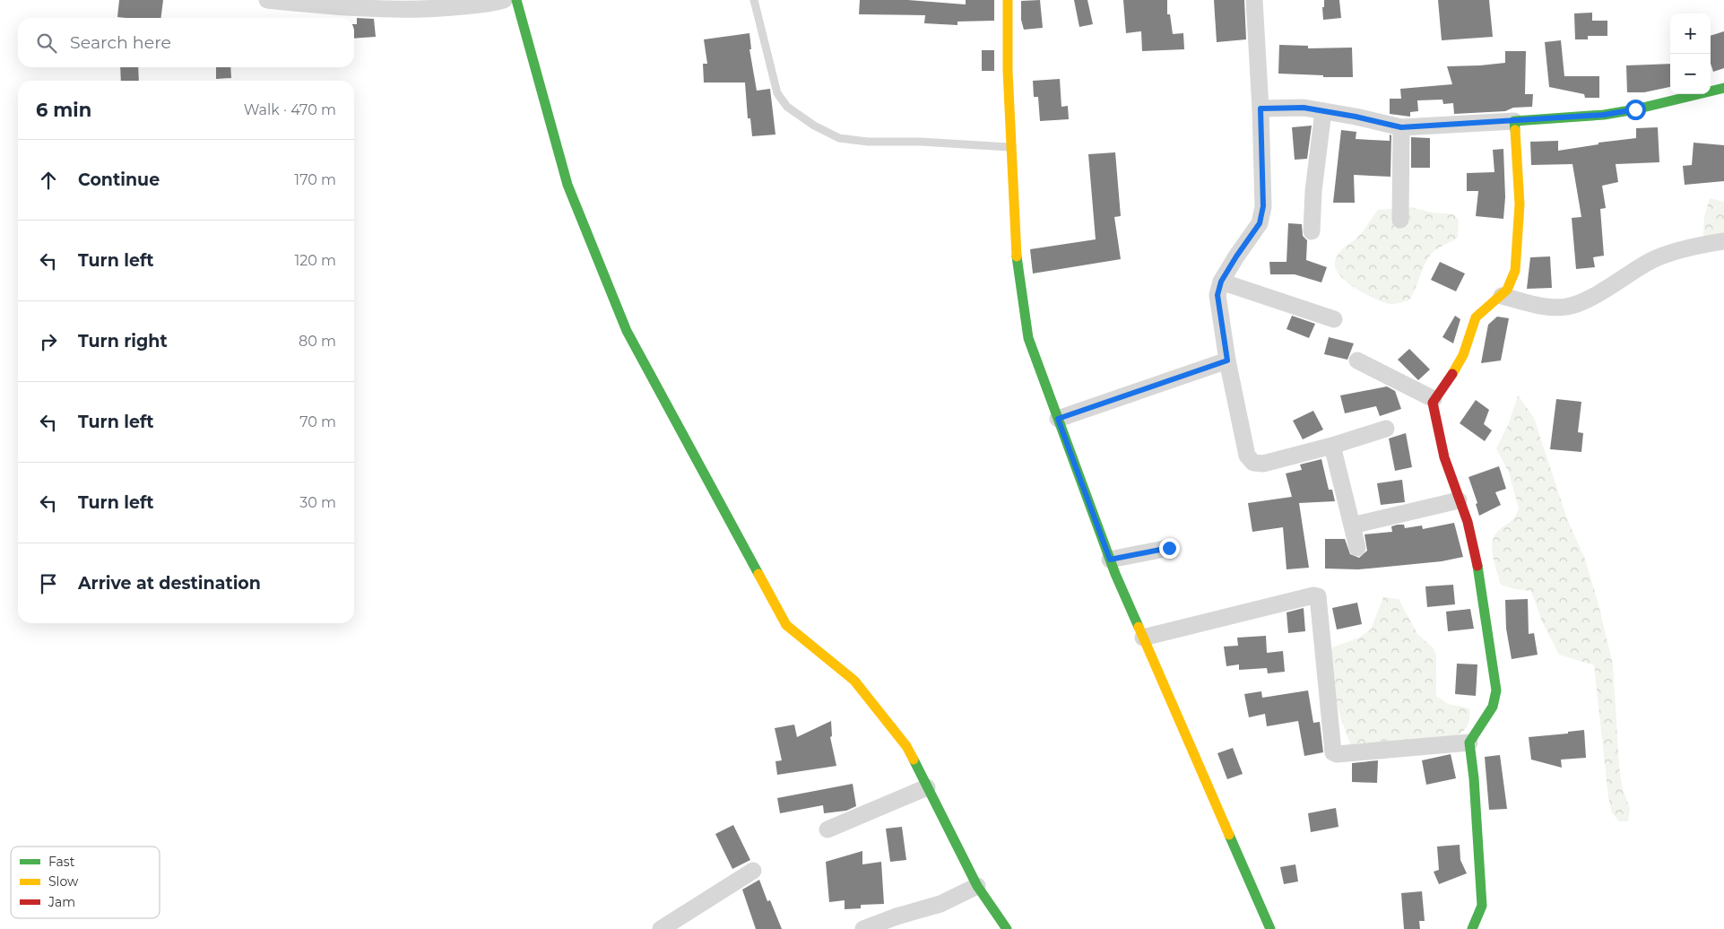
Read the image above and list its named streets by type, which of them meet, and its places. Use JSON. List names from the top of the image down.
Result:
{
  "legend": ["Fast", "Slow", "Jam"],
  "page": {
    "map_buttons": ["+", "−"],
    "search": "Search here",
    "heading": ["6 min", "Walk · 470 m"],
    "list": [
      ["Continue", "170 m"],
      ["Turn left", "120 m"],
      ["Turn right", "80 m"],
      ["Turn left", "70 m"],
      ["Turn left", "30 m"],
      "Arrive at destination"
    ]
  }
}
